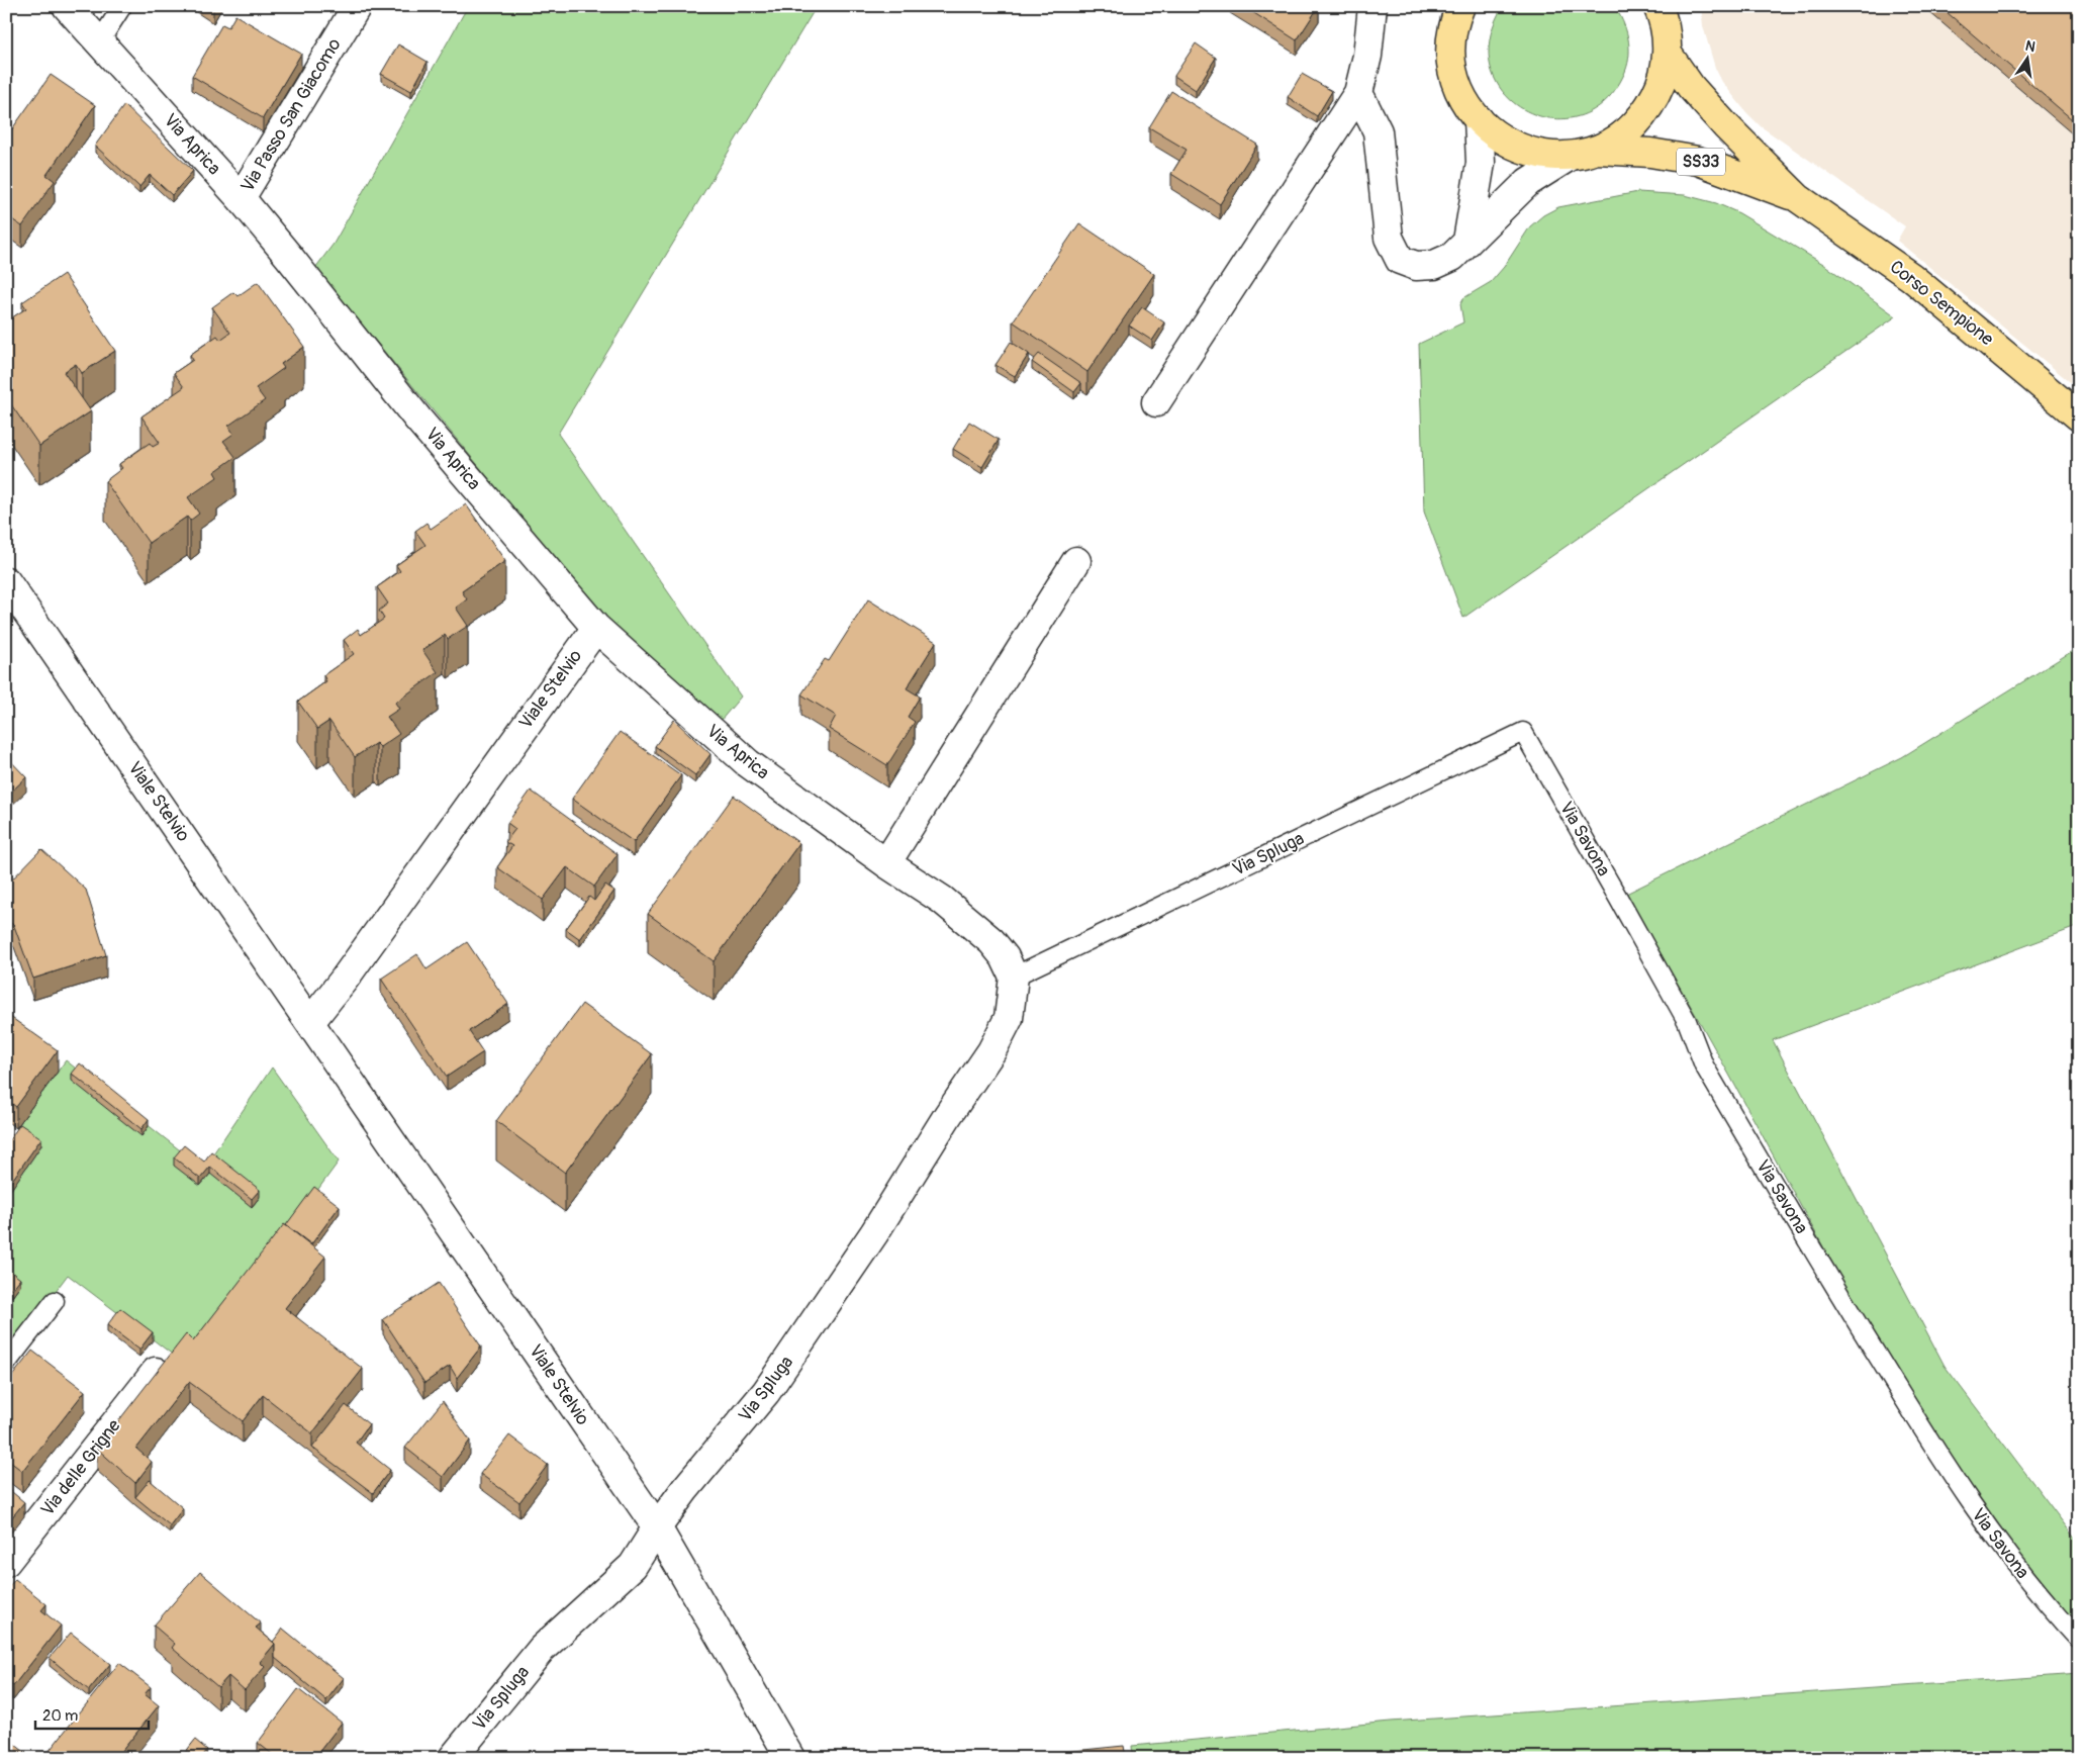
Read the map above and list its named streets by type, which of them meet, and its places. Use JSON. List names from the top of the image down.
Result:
{
  "streets": {
    "main road": ["SS33", "Corso Sempione"],
    "street": [
      "Via Passo San Giacomo",
      "Via Aprica",
      "Viale Stelvio",
      "Via Spluga",
      "Via delle Grigne"
    ],
    "lane": ["Via Savona"]
  },
  "crossings": [
    ["Via Passo San Giacomo", "Via Aprica"],
    ["Via Aprica", "Viale Stelvio"],
    ["Viale Stelvio", "Via Spluga"],
    ["Via Savona", "Via Spluga"]
  ],
  "scale_bar": "20 m",
  "north": "top"
}
